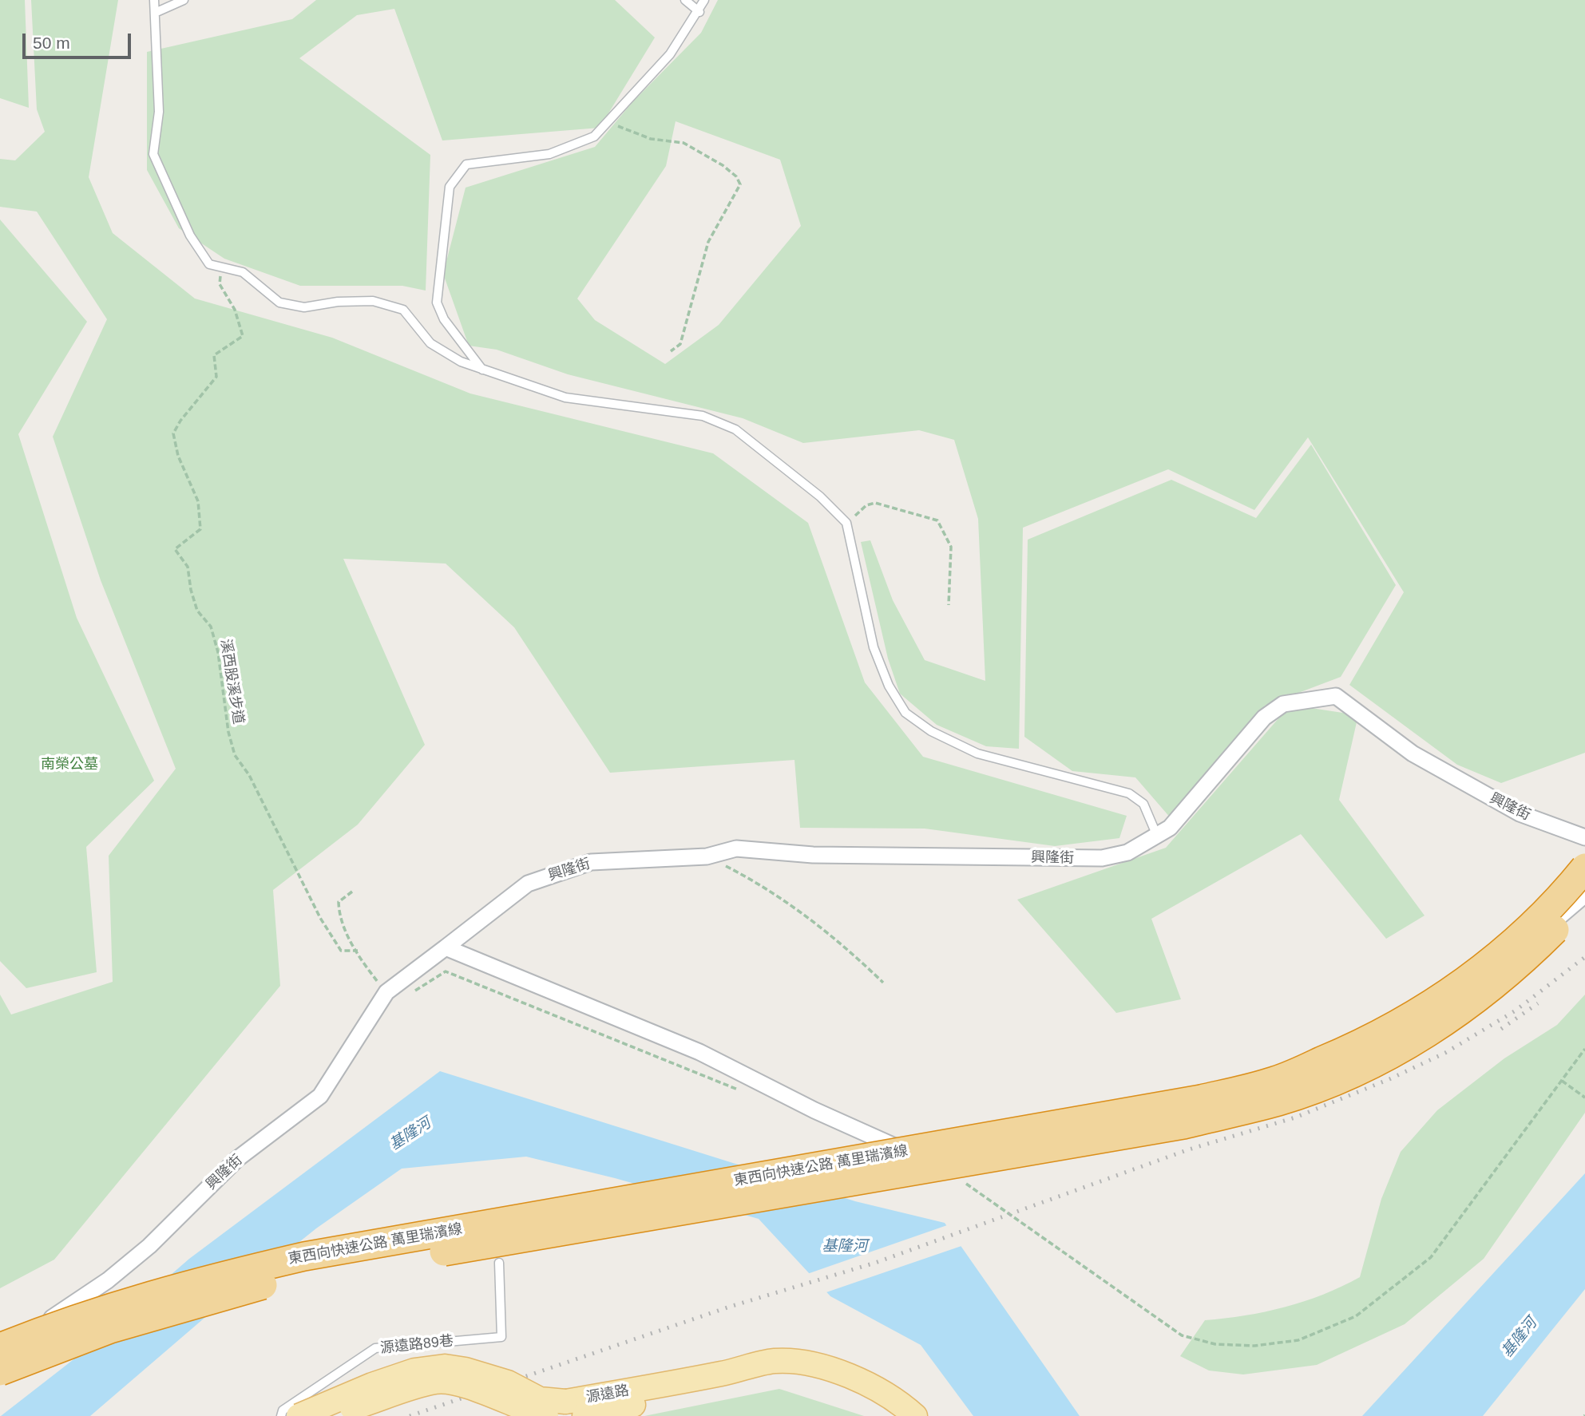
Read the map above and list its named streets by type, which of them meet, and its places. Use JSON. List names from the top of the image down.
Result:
{
  "streets": {
    "highway": ["東西向快速公路 萬里瑞濱線"],
    "main road": ["源遠路"],
    "street": ["興隆街"],
    "lane": ["源遠路89巷"],
    "path": ["溪西股溪步道"]
  },
  "crossings": [
    ["興隆街", "東西向快速公路 萬里瑞濱線"]
  ],
  "water": ["基隆河"],
  "parks": ["南榮公墓"],
  "scale_bar": "50 m"
}
